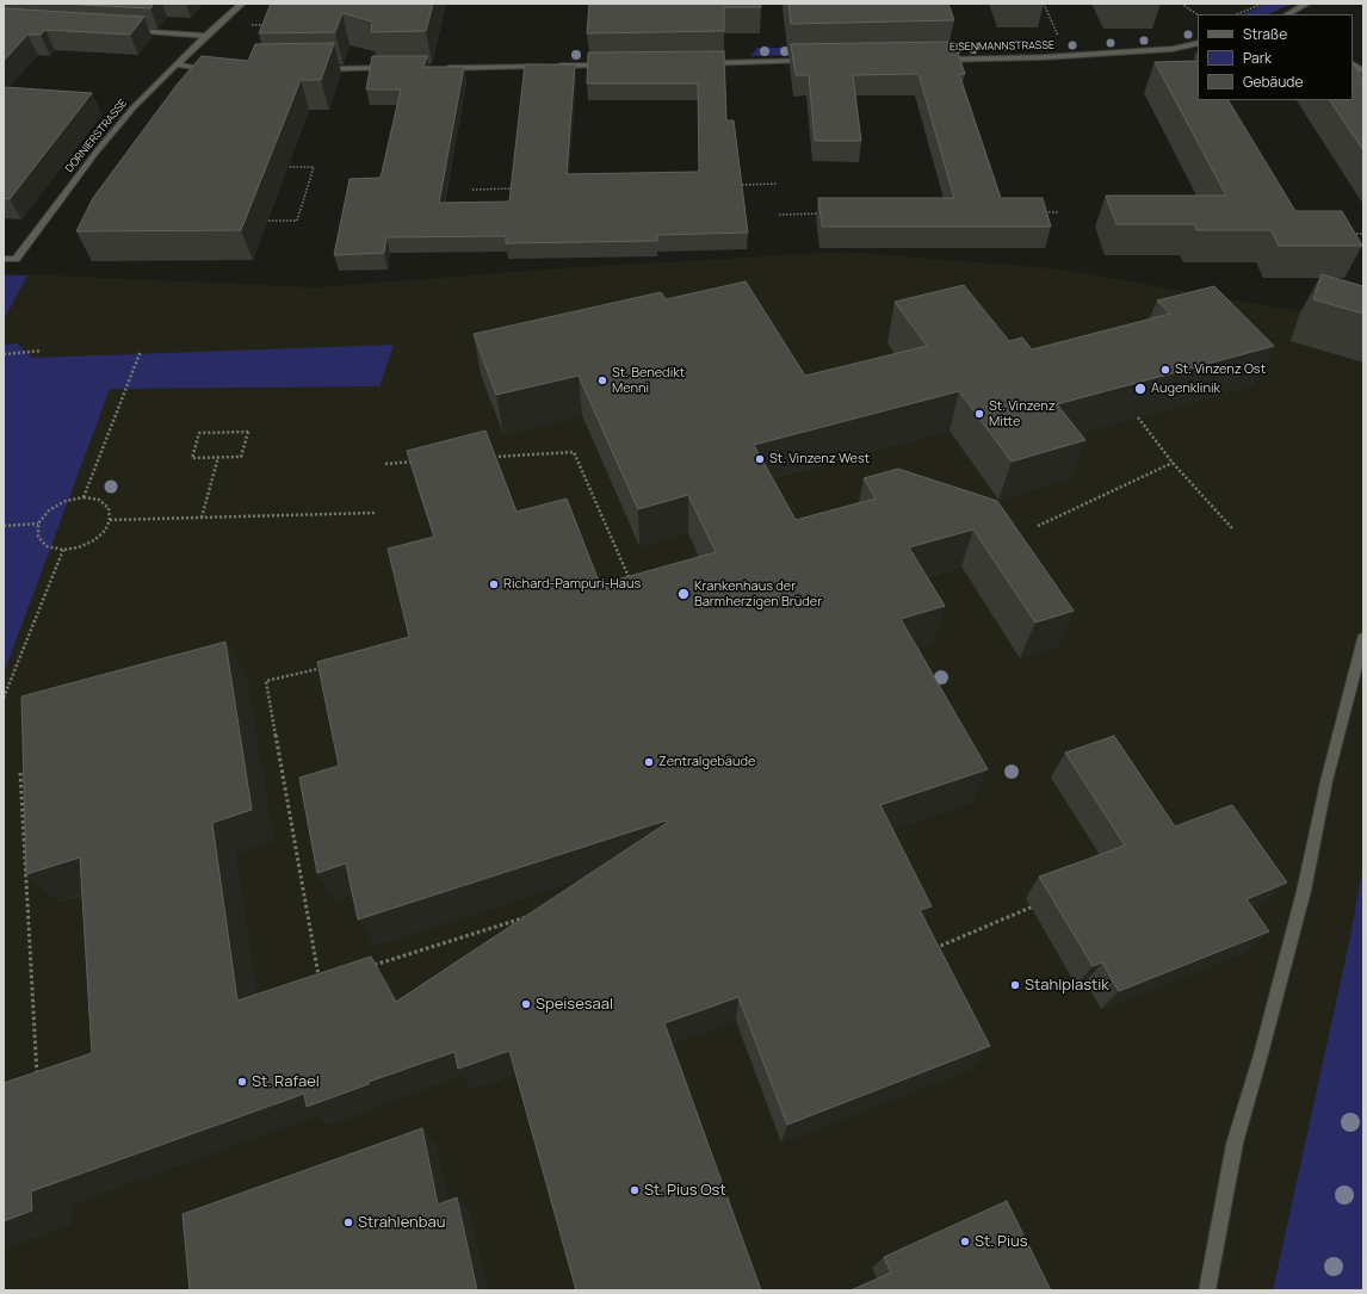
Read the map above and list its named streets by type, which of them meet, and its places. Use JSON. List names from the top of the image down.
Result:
{
  "streets": {
    "street": ["EISENMANNSTRASSE", "DORNIERSTRASSE"]
  },
  "places": [
    "St. Vinzenz Ost",
    "St. Benedikt Menni",
    "Augenklinik",
    "St. Vinzenz Mitte",
    "St. Vinzenz West",
    "Richard-Pampuri-Haus",
    "Krankenhaus der Barmherzigen Brüder",
    "Zentralgebäude",
    "Stahlplastik",
    "Speisesaal",
    "St. Rafael",
    "St. Pius Ost",
    "Strahlenbau",
    "St. Pius"
  ],
  "legend": ["Straße", "Park", "Gebäude"]
}
